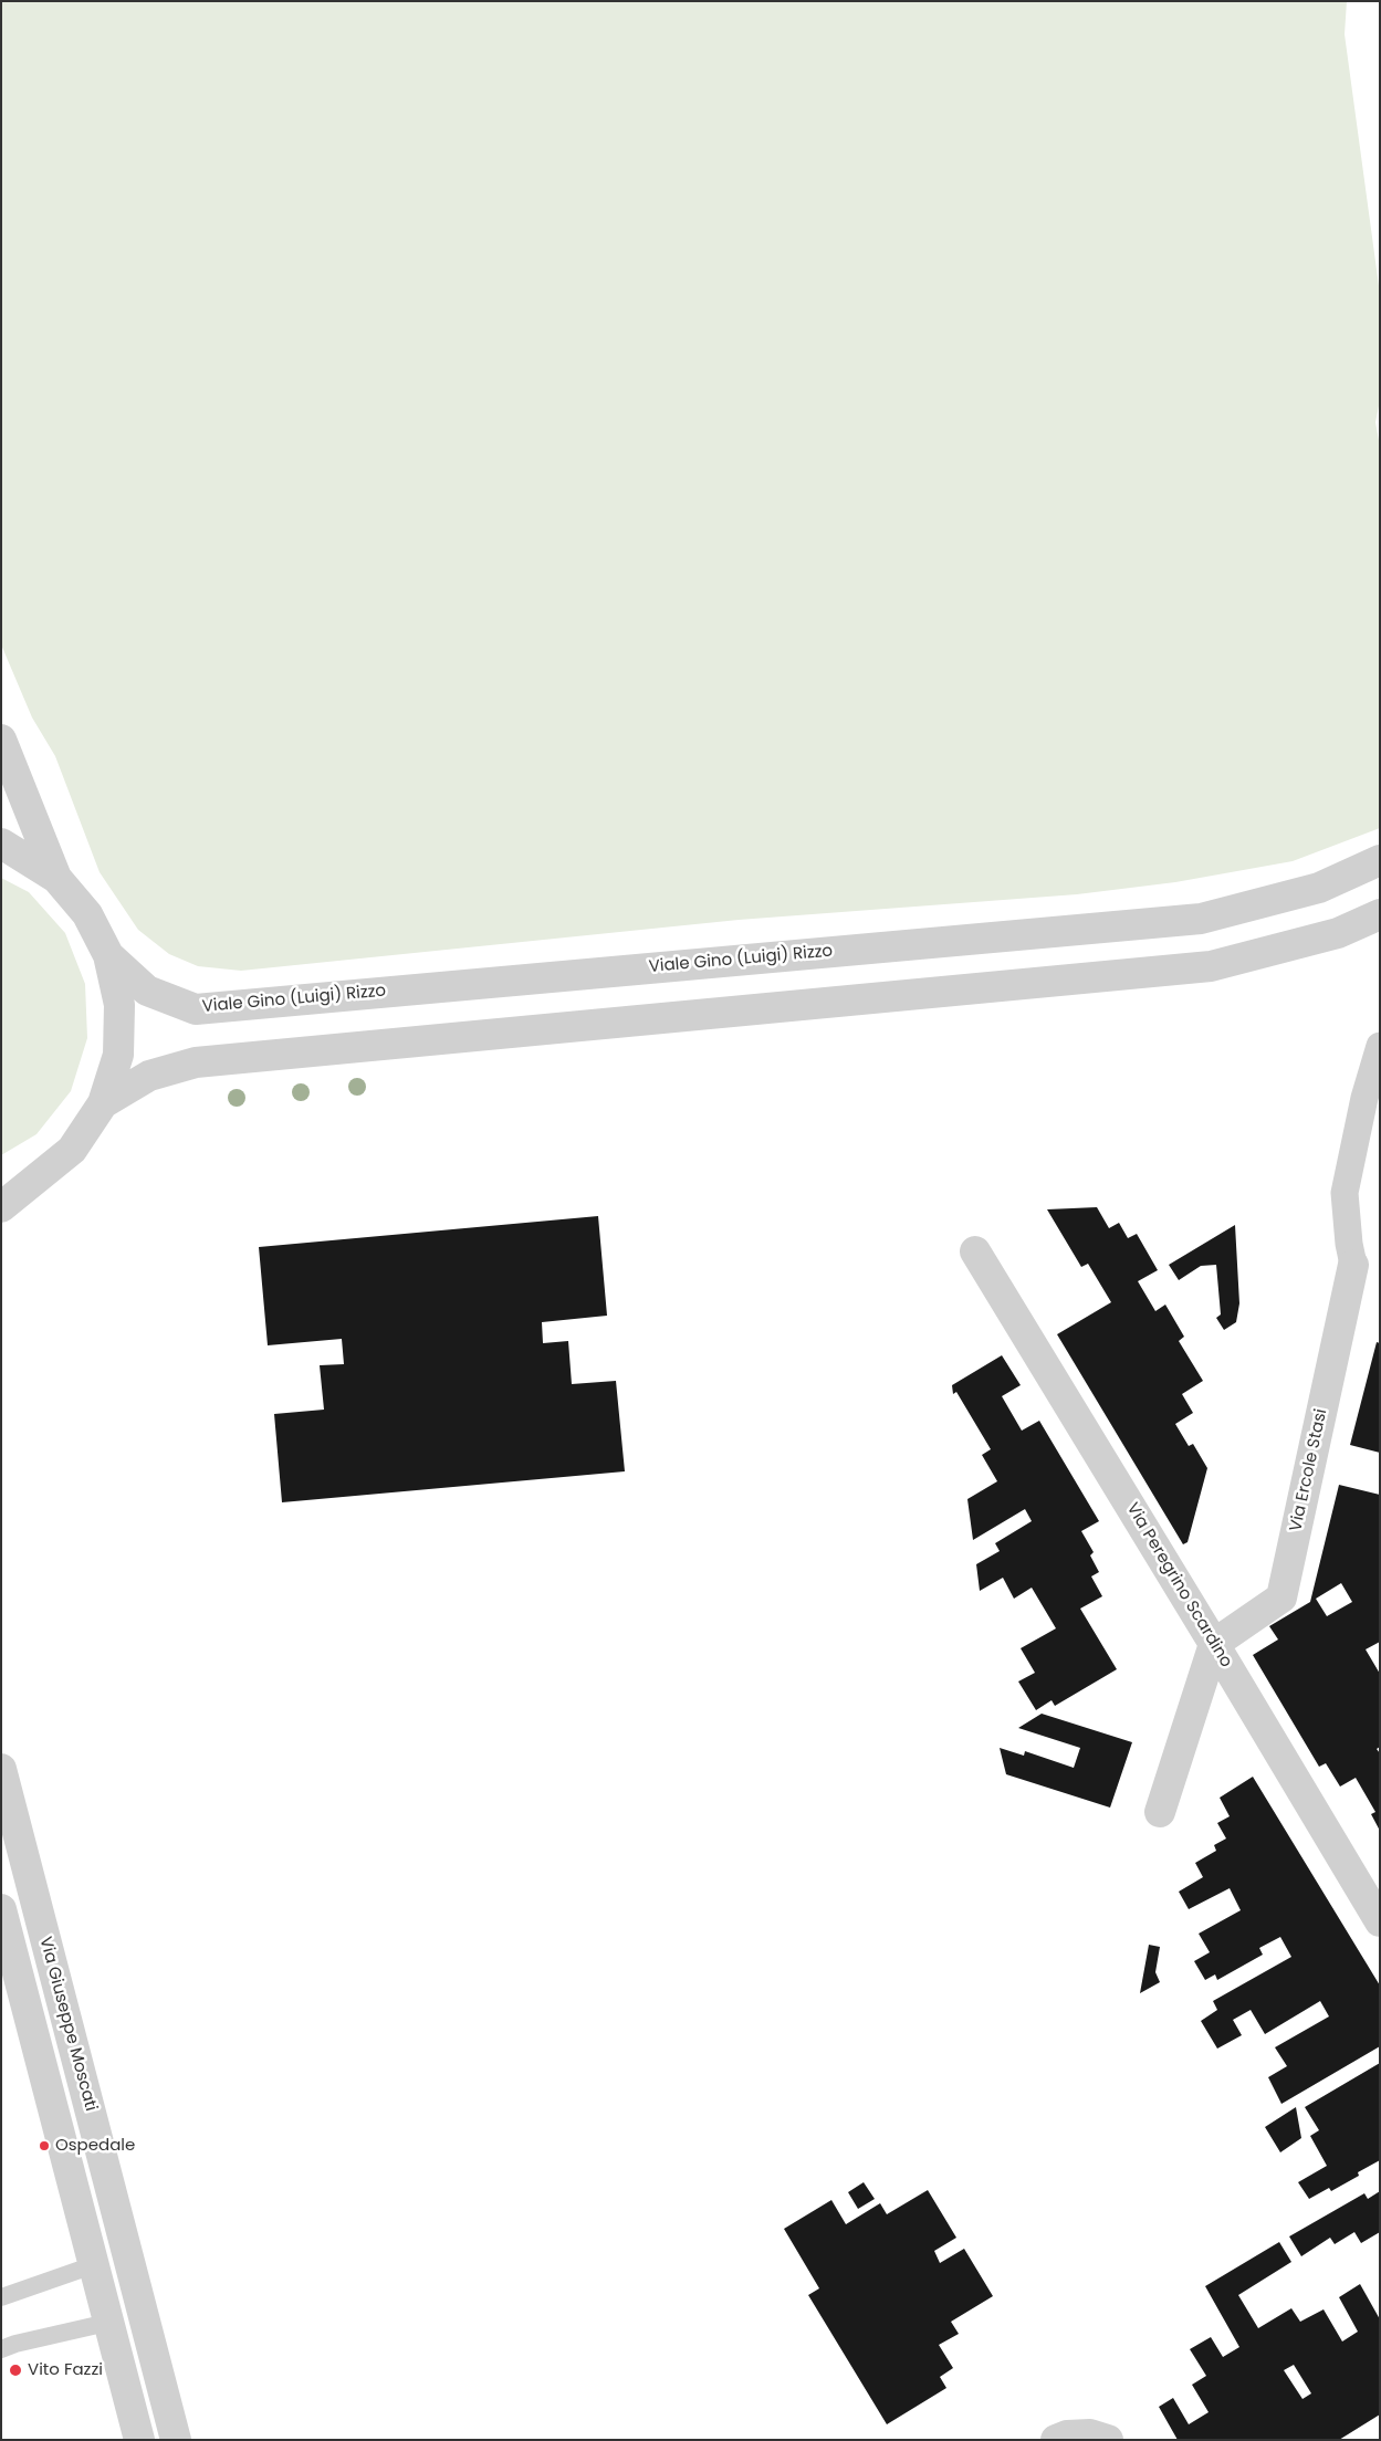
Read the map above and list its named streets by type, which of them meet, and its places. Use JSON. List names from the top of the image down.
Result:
{
  "streets": {
    "street": [
      "Viale Gino (Luigi) Rizzo",
      "Via Ercole Stasi",
      "Via Peregrino Scardino",
      "Via Giuseppe Moscati"
    ]
  },
  "crossings": [
    ["Via Ercole Stasi", "Via Peregrino Scardino"]
  ],
  "places": ["Ospedale", "Vito Fazzi"]
}
